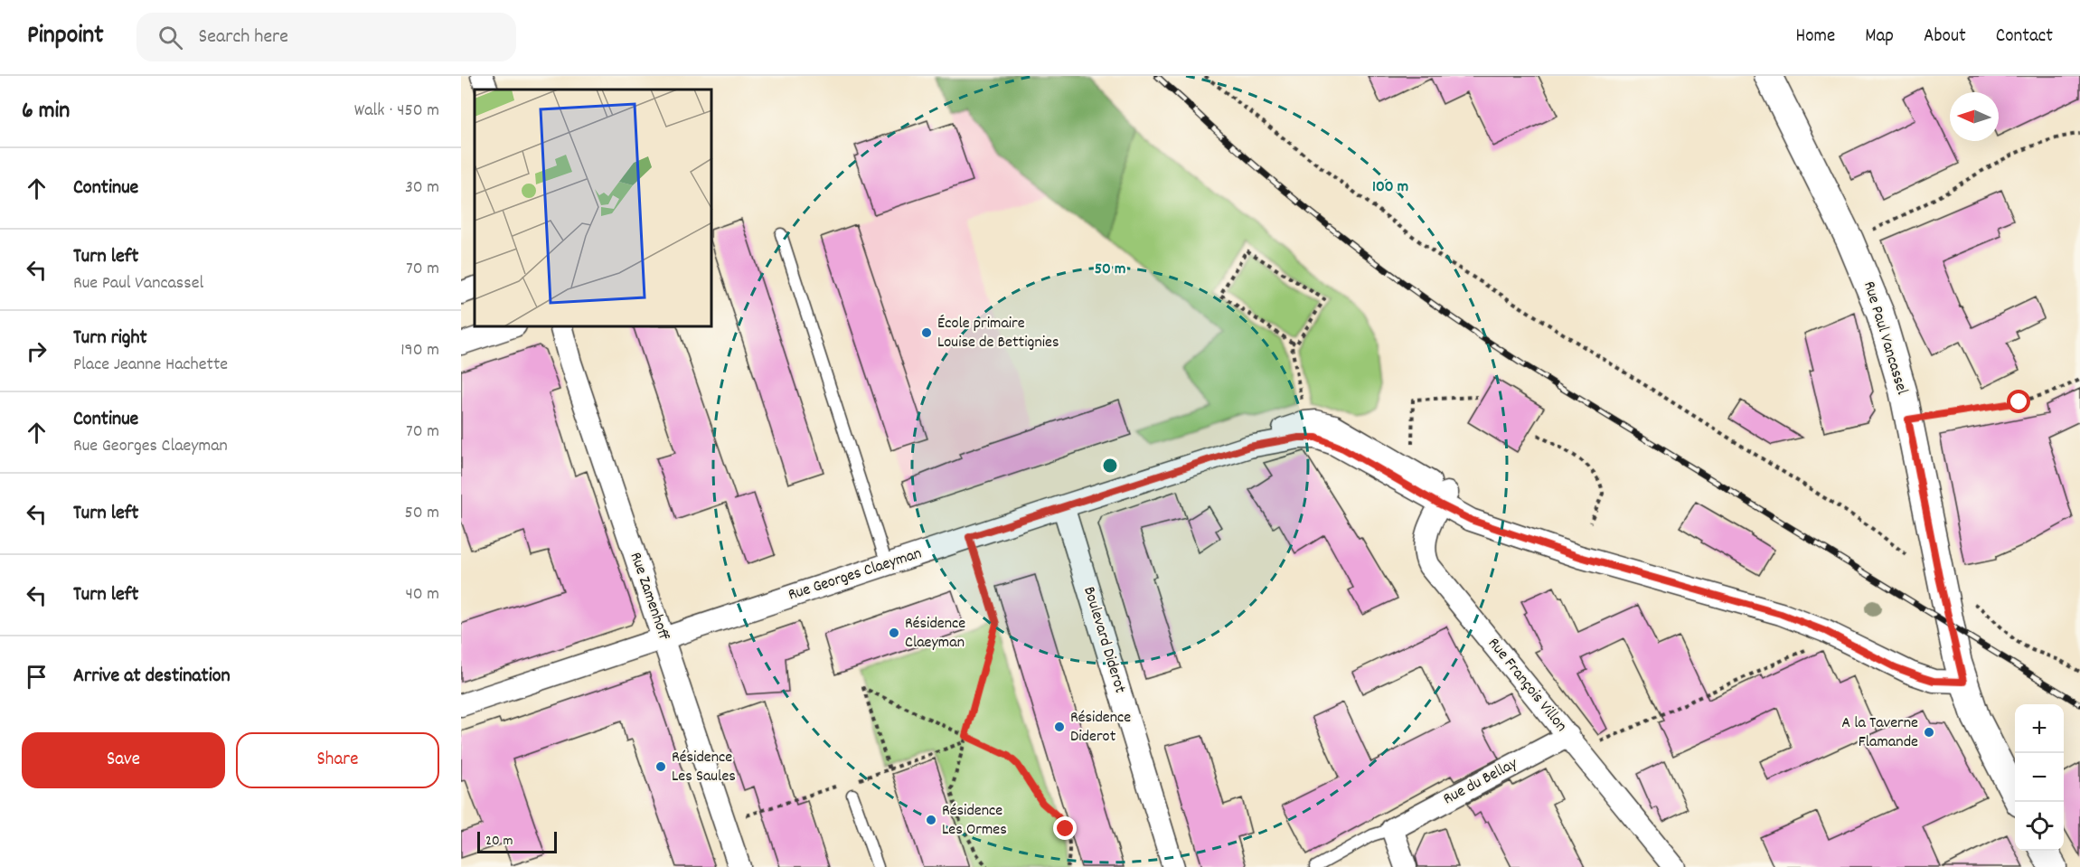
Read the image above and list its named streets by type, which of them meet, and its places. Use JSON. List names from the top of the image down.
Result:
{
  "streets": {
    "street": [
      "Rue Paul Vancassel",
      "Rue Georges Claeyman",
      "Rue Zamenhoff",
      "Boulevard Diderot",
      "Rue François Villon",
      "Rue du Bellay"
    ]
  },
  "crossings": [
    ["Rue Georges Claeyman", "Rue Zamenhoff"],
    ["Rue Georges Claeyman", "Boulevard Diderot"],
    ["Rue François Villon", "Rue du Bellay"]
  ],
  "places": [
    "École primaire Louise de Bettignies",
    "Résidence Claeyman",
    "Résidence Diderot",
    "A la Taverne Flamande",
    "Résidence Les Saules",
    "Résidence Les Ormes"
  ],
  "scale_bar": "20 m",
  "north": "left",
  "page": {
    "header": "Pinpoint",
    "search": "Search here",
    "nav": [
      "Home",
      "Map",
      "About",
      "Contact"
    ],
    "heading": ["6 min", "Walk · 450 m"],
    "list": [
      ["Continue", "30 m"],
      ["Turn left", "Rue Paul Vancassel", "70 m"],
      ["Turn right", "Place Jeanne Hachette", "190 m"],
      ["Continue", "Rue Georges Claeyman", "70 m"],
      ["Turn left", "50 m"],
      ["Turn left", "40 m"],
      "Arrive at destination"
    ],
    "map_buttons": ["+", "−"],
    "buttons": ["Save", "Share"],
    "scale": "20 m"
  },
  "rings": ["100 m", "50 m"]
}
